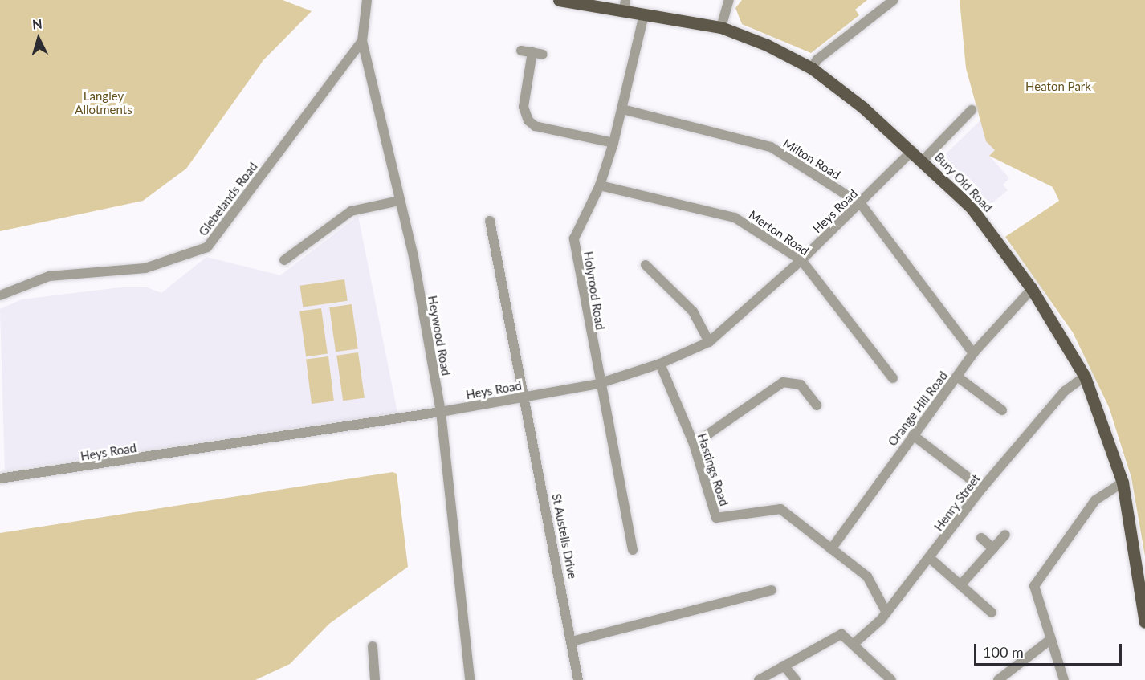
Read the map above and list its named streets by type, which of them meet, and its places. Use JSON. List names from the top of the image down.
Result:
{
  "streets": {
    "main road": ["Bury Old Road"],
    "street": [
      "Milton Road",
      "Glebelands Road",
      "Heys Road",
      "Merton Road",
      "Holyrood Road",
      "Heywood Road",
      "Orange Hill Road",
      "Hastings Road",
      "Henry Street",
      "St Austells Drive"
    ]
  },
  "crossings": [
    ["Milton Road", "Heys Road"],
    ["Milton Road", "Holyrood Road"],
    ["Milton Road", "Orange Hill Road"],
    ["Bury Old Road", "Heys Road"],
    ["Bury Old Road", "Holyrood Road"],
    ["Bury Old Road", "Orange Hill Road"],
    ["Bury Old Road", "Henry Street"],
    ["Glebelands Road", "Heywood Road"],
    ["Heys Road", "Merton Road"],
    ["Heys Road", "Holyrood Road"],
    ["Heys Road", "Heywood Road"],
    ["Heys Road", "Hastings Road"],
    ["Heys Road", "St Austells Drive"],
    ["Merton Road", "Holyrood Road"],
    ["Orange Hill Road", "Hastings Road"],
    ["Hastings Road", "Henry Street"]
  ],
  "parks": ["Heaton Park", "Langley Allotments"],
  "scale_bar": "100 m",
  "north": "top"
}
